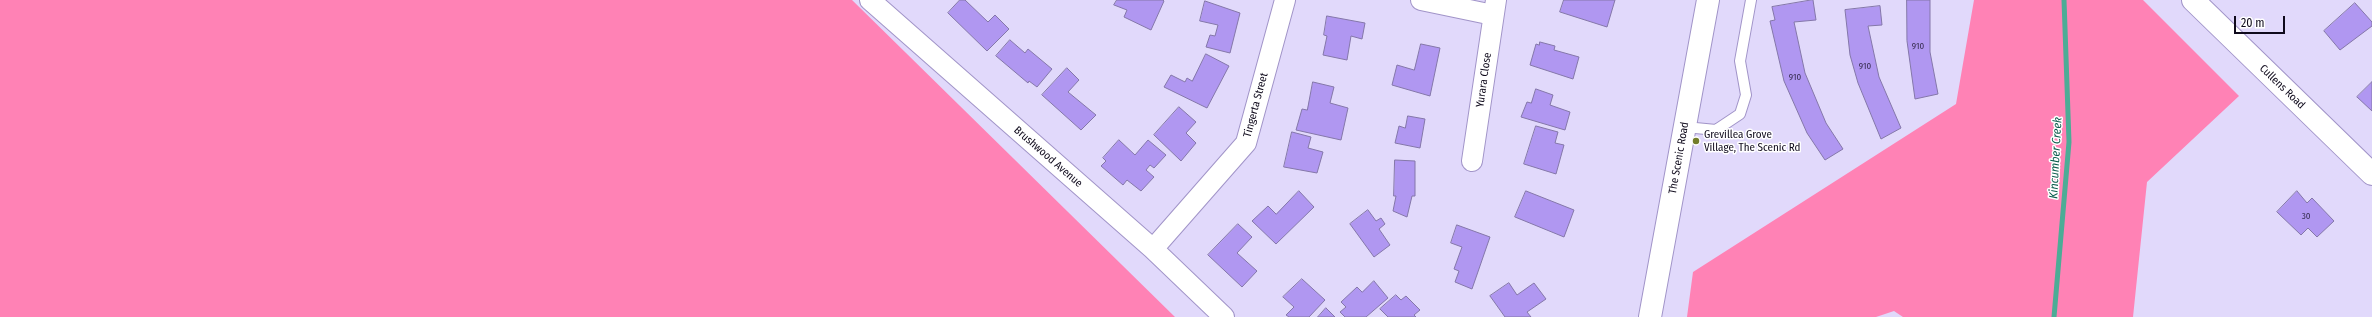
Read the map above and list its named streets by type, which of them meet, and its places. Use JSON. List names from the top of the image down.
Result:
{
  "streets": {
    "main road": ["Cullens Road", "The Scenic Road"],
    "street": ["Yurara Close", "Tingerta Street", "Brushwood Avenue"]
  },
  "crossings": [
    ["Tingerta Street", "Brushwood Avenue"]
  ],
  "water": ["Kincumber Creek"],
  "places": ["Grevillea Grove Village, The Scenic Rd"],
  "house_numbers": [
    "910",
    "910",
    "910",
    "30"
  ],
  "scale_bar": "20 m"
}
